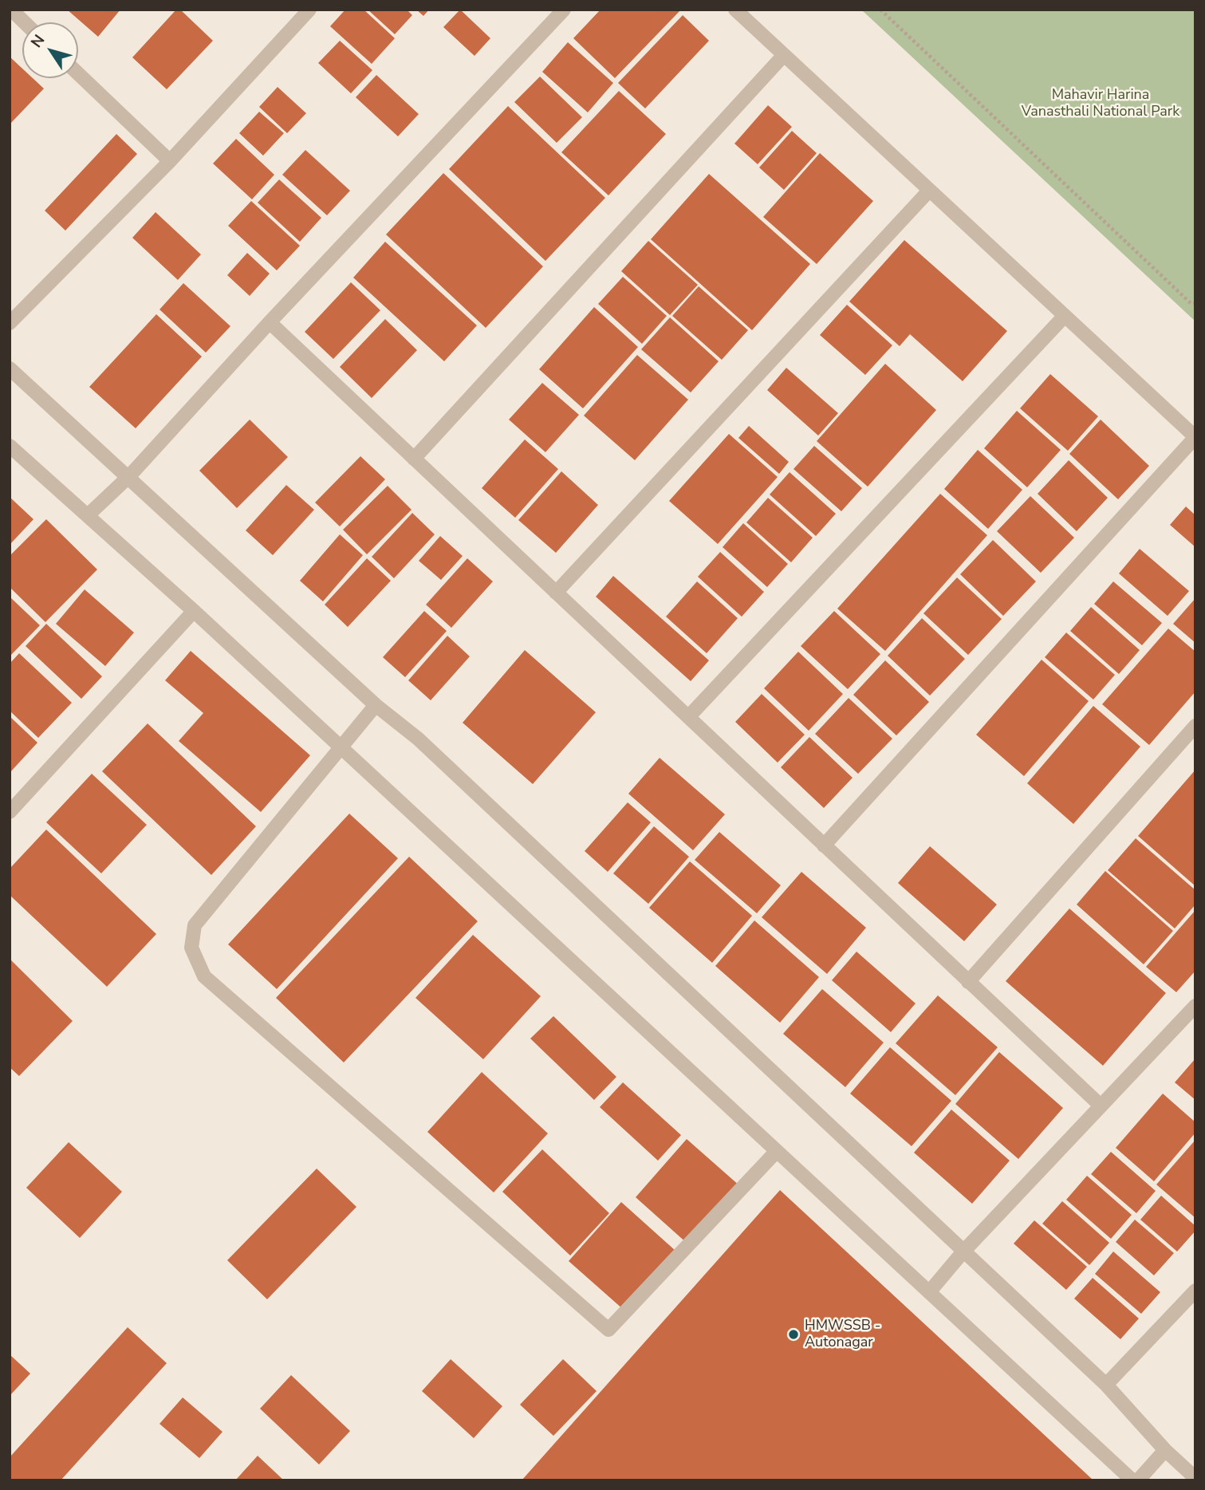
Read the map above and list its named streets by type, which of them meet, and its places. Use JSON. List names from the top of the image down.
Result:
{
  "parks": ["Mahavir Harina Vanasthali National Park"],
  "places": ["HMWSSB - Autonagar"],
  "north": "top left"
}
